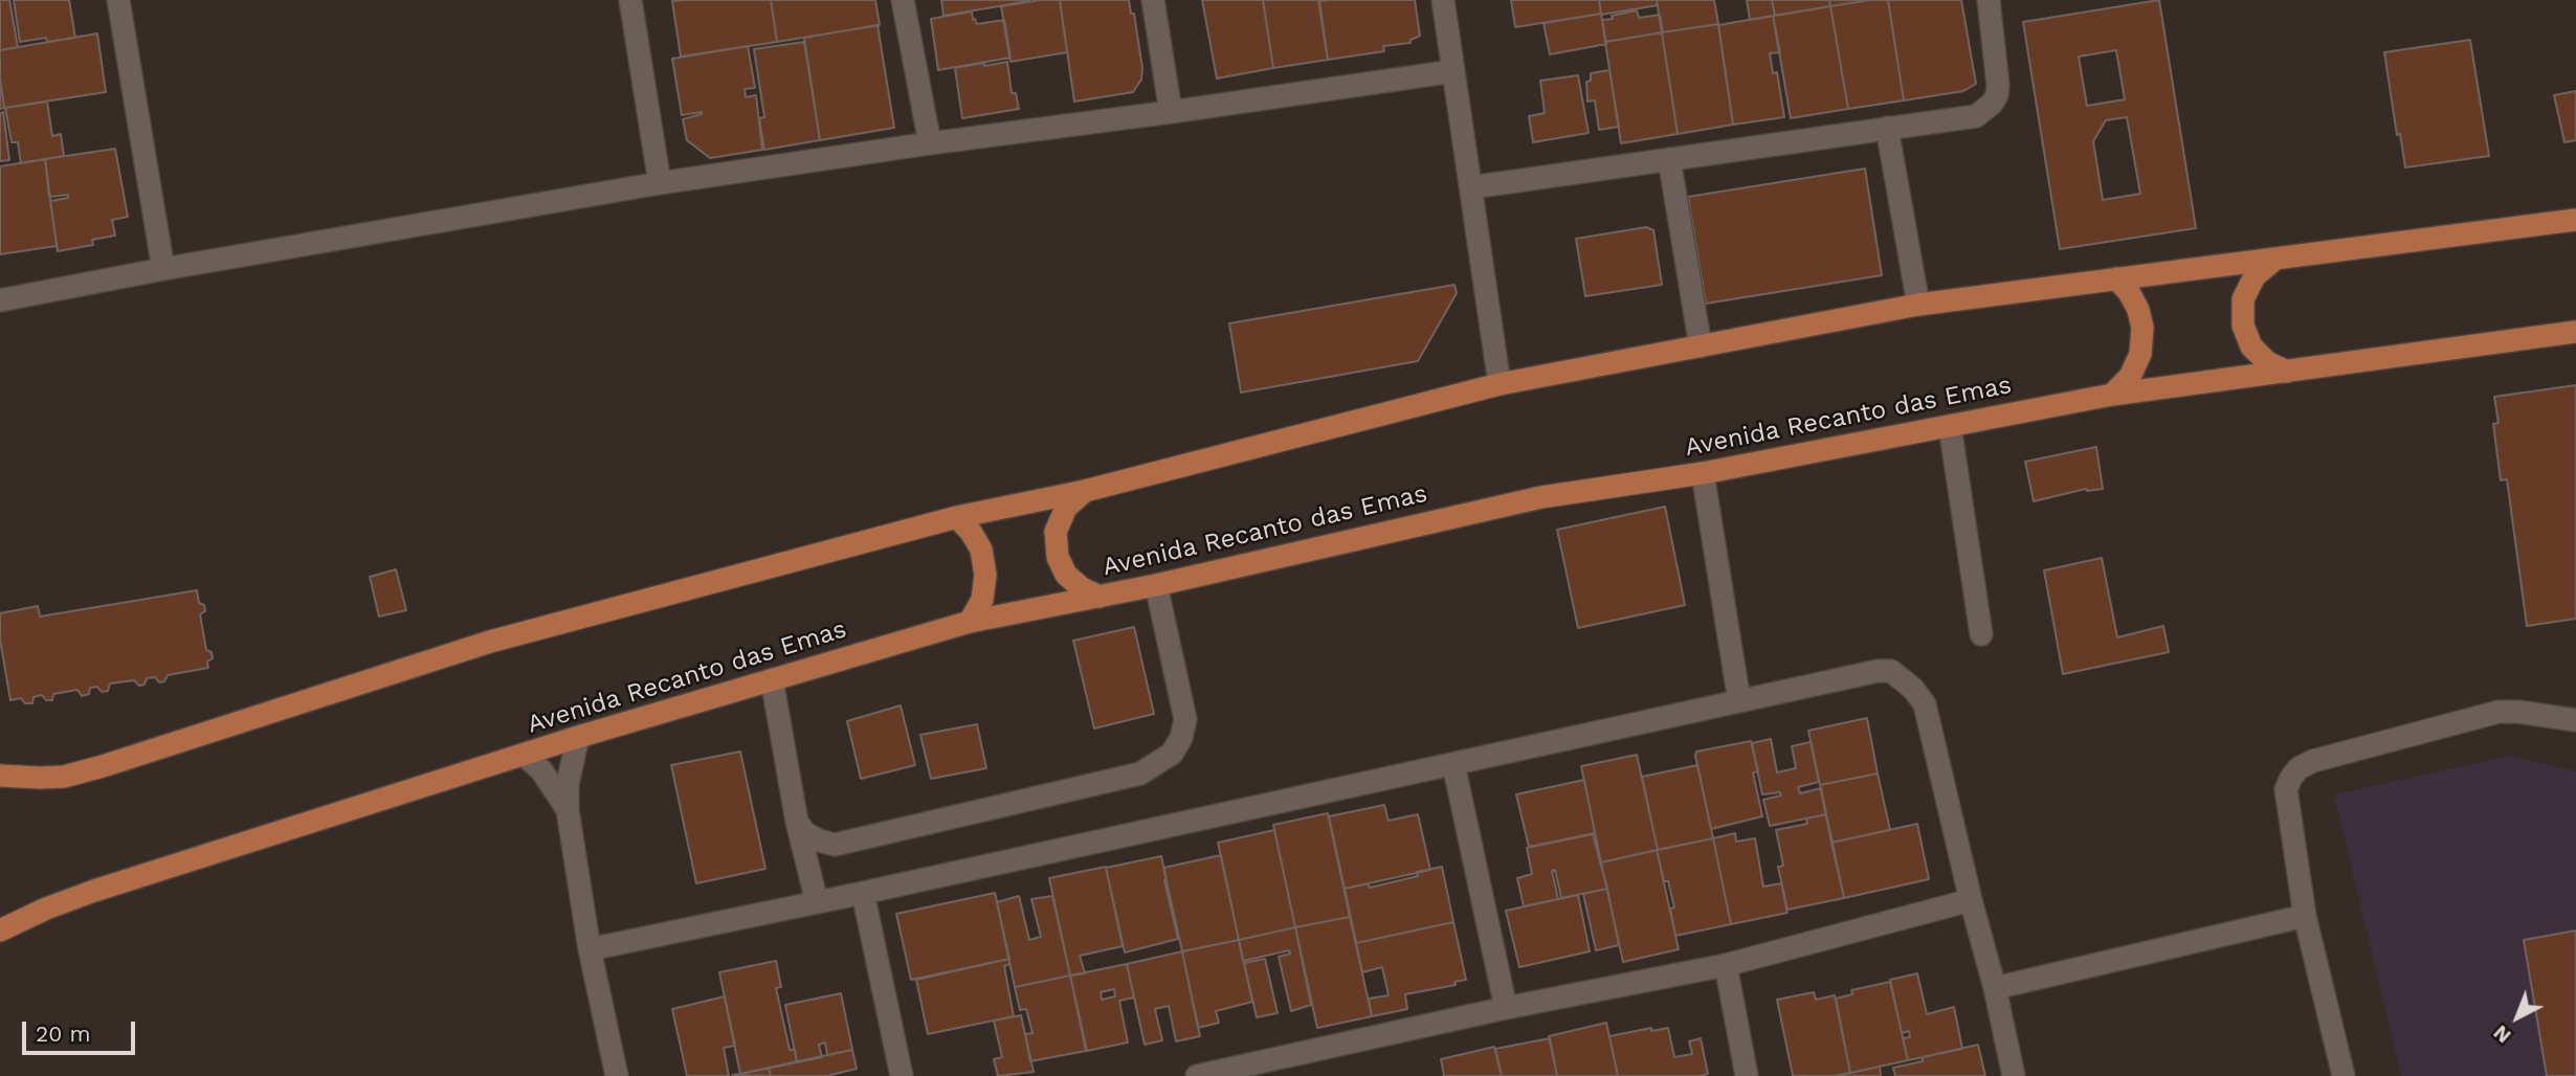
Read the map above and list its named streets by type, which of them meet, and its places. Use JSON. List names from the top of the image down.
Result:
{
  "streets": {
    "main road": ["Avenida Recanto das Emas"]
  },
  "scale_bar": "20 m",
  "north": "bottom left"
}
